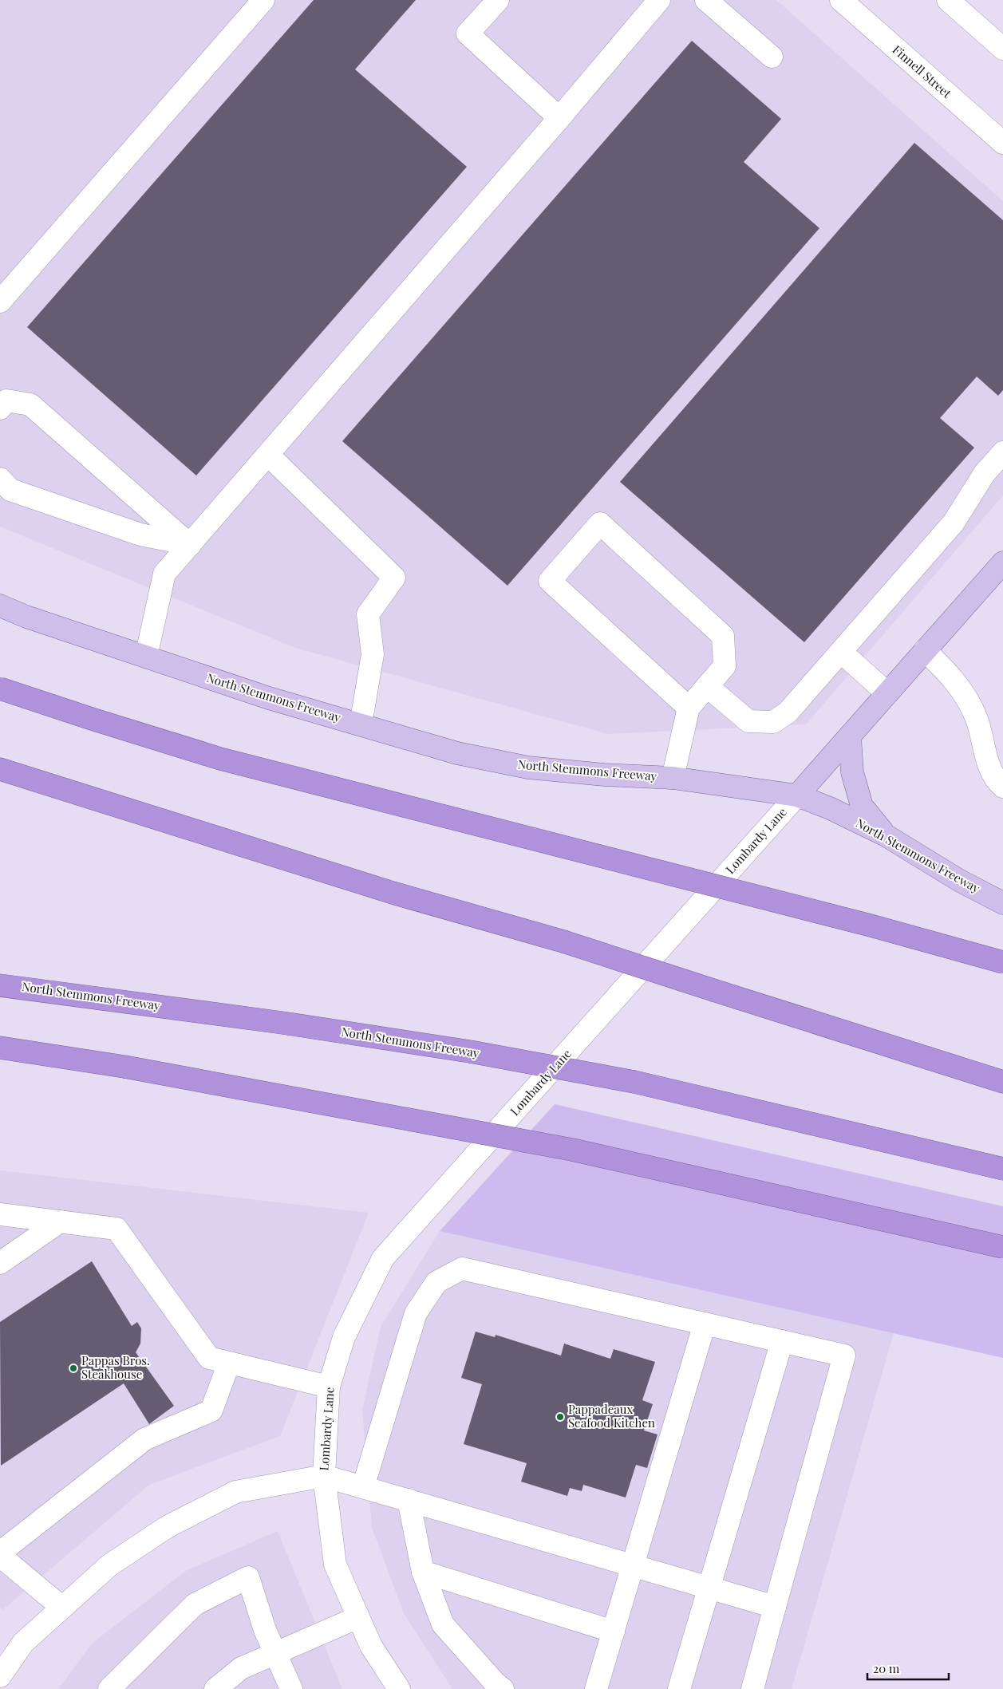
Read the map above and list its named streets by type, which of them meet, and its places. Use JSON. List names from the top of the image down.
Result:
{
  "streets": {
    "highway": ["North Stemmons Freeway"],
    "main road": ["Lombardy Lane"],
    "street": ["Finnell Street"]
  },
  "crossings": [
    ["North Stemmons Freeway", "Lombardy Lane"]
  ],
  "places": ["Pappas Bros. Steakhouse", "Pappadeaux Seafood Kitchen"],
  "scale_bar": "20 m"
}
